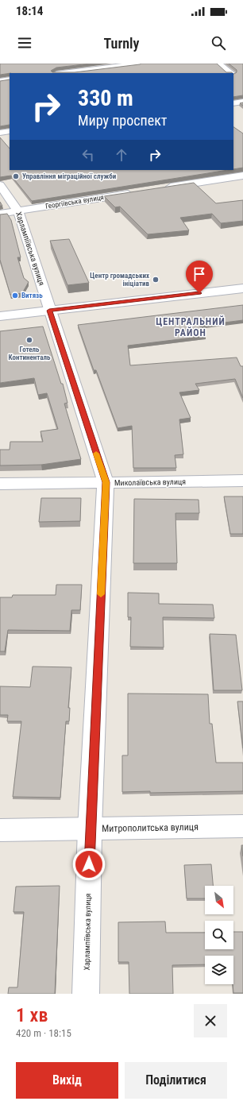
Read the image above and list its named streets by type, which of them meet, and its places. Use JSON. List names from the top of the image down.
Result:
{
  "streets": {
    "street": [
      "Георгіївська вулиця",
      "Харлампіївська вулиця",
      "Миколаївська вулиця",
      "Митрополитська вулиця"
    ]
  },
  "crossings": [
    ["Георгіївська вулиця", "Харлампіївська вулиця"],
    ["Харлампіївська вулиця", "Миколаївська вулиця"],
    ["Харлампіївська вулиця", "Митрополитська вулиця"]
  ],
  "districts": ["ЦЕНТРАЛЬНИЙ РАЙОН"],
  "places": [
    "Управління міграційної служби",
    "Центр громадських ініціатив",
    "Витязь",
    "Готель Континенталь"
  ],
  "north": "bottom right",
  "page": {
    "status": "18:14",
    "header": "Turnly",
    "turn": ["330 m", "Миру проспект"],
    "heading": ["1 хв", "420 m · 18:15"],
    "buttons": ["Вихід", "Поділитися"]
  }
}
